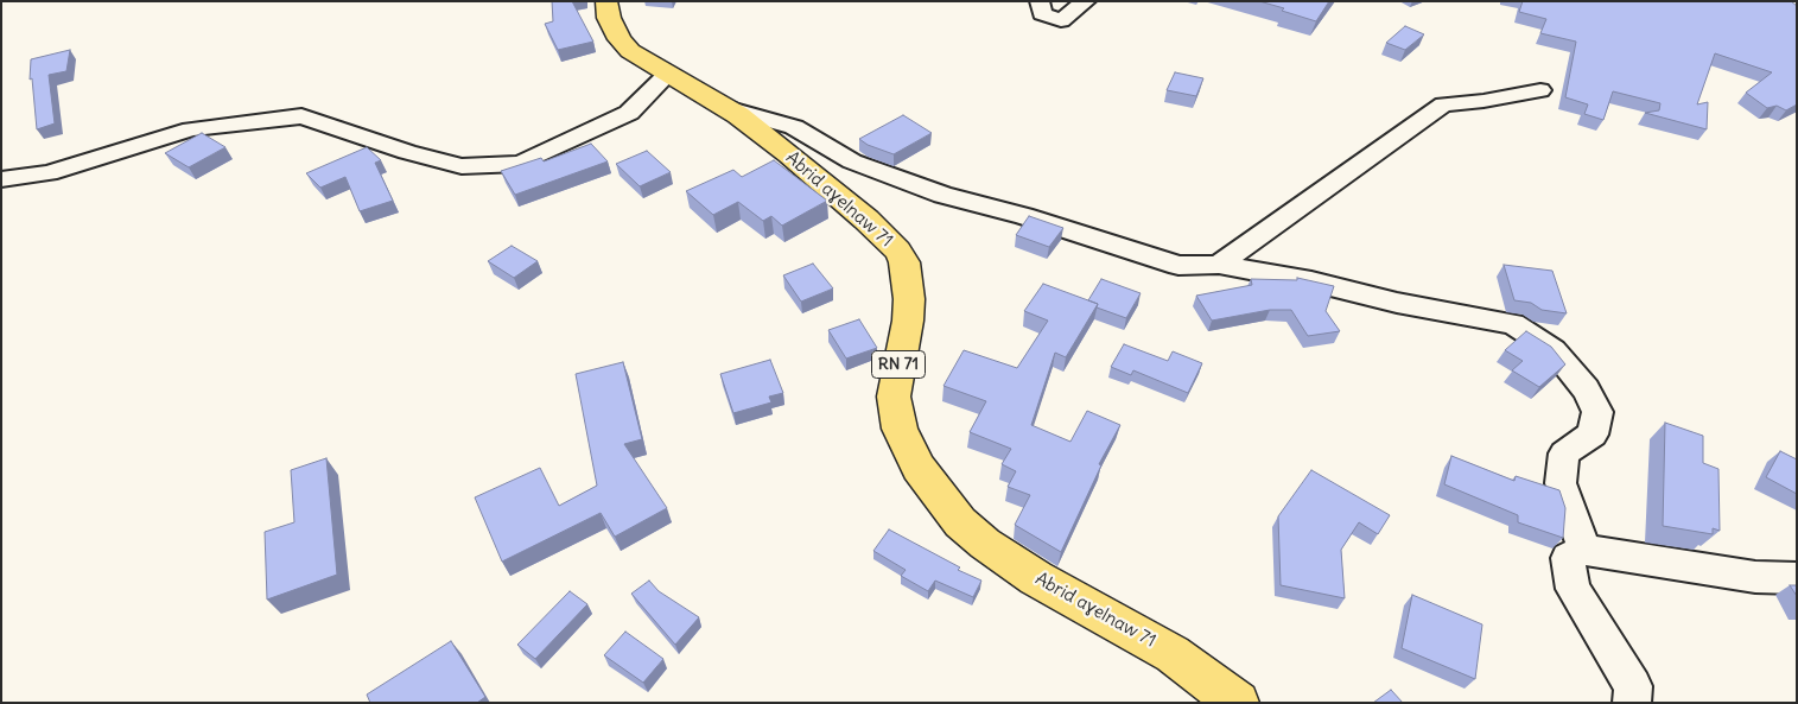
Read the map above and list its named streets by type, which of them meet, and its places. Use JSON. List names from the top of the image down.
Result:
{
  "streets": {
    "main road": ["Abrid aɣelnaw 71", "RN 71"]
  }
}
